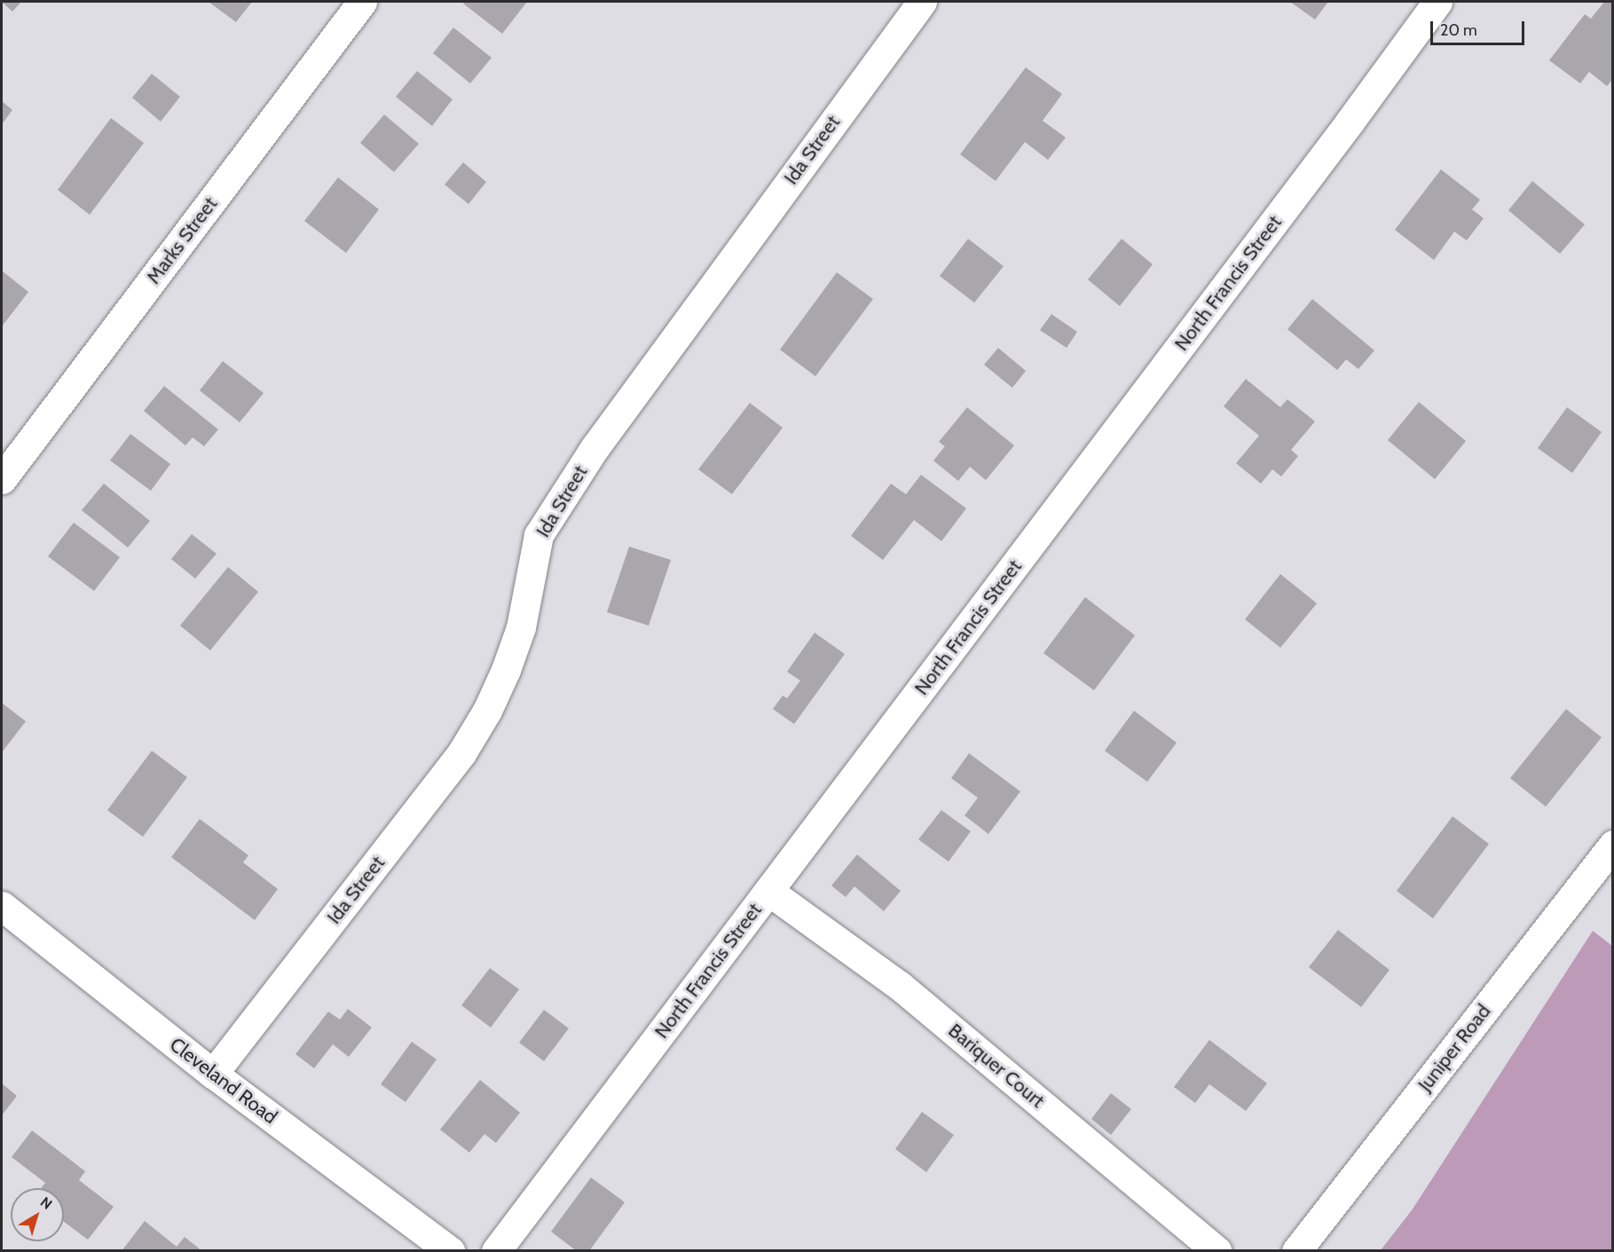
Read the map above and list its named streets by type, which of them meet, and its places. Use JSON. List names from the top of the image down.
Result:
{
  "streets": {
    "street": [
      "Ida Street",
      "Marks Street",
      "North Francis Street",
      "Juniper Road",
      "Bariquer Court",
      "Cleveland Road"
    ]
  },
  "crossings": [
    ["Ida Street", "Cleveland Road"],
    ["North Francis Street", "Bariquer Court"]
  ],
  "scale_bar": "20 m",
  "north": "top right"
}
